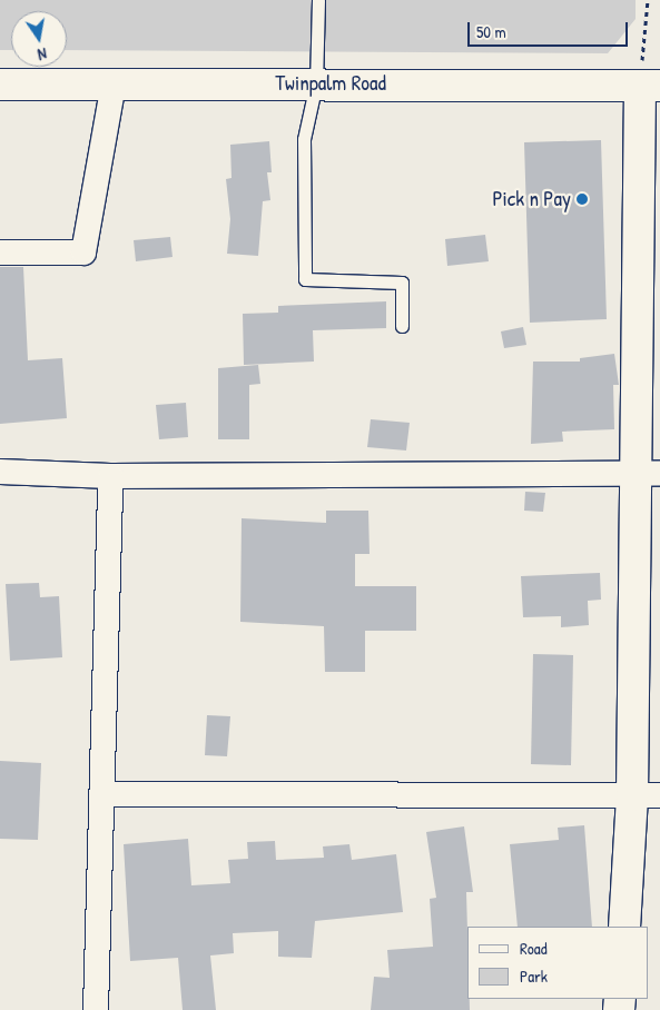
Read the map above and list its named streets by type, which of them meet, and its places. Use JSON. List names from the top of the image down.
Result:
{
  "streets": {
    "street": ["Twinpalm Road"]
  },
  "places": ["Pick n Pay"],
  "legend": ["Road", "Park"],
  "scale_bar": "50 m",
  "north": "bottom"
}
